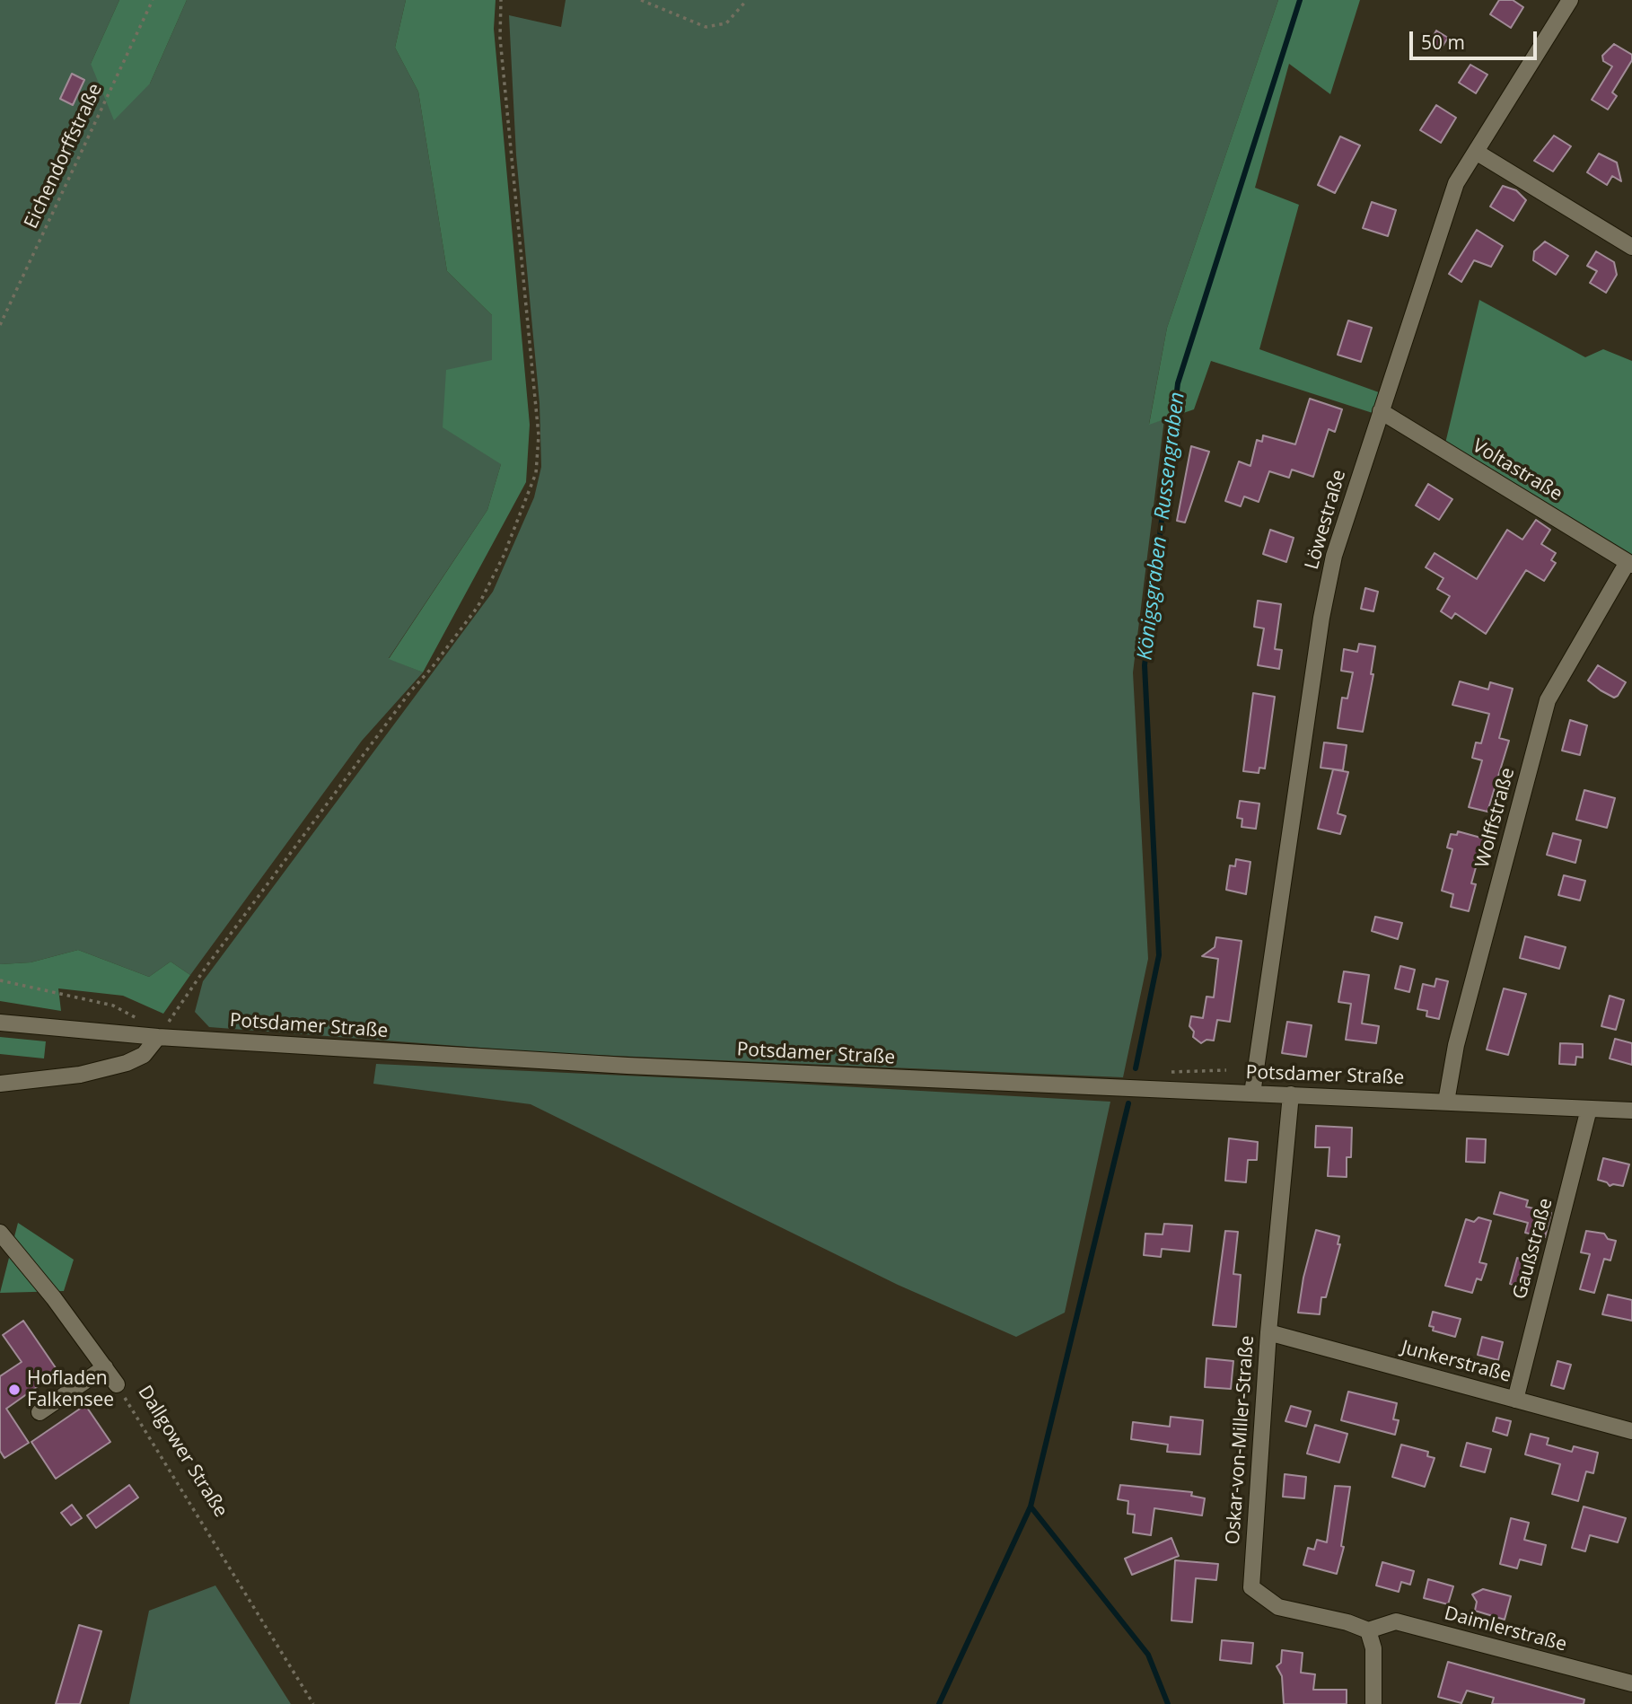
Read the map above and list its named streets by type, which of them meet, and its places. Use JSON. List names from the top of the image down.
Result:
{
  "streets": {
    "street": [
      "Voltastraße",
      "Löwestraße",
      "Wolffstraße",
      "Potsdamer Straße",
      "Gaußstraße",
      "Junkerstraße",
      "Oskar-von-Miller-Straße",
      "Dallgower Straße",
      "Daimlerstraße"
    ],
    "path": ["Eichendorffstraße"]
  },
  "crossings": [
    ["Voltastraße", "Löwestraße"],
    ["Voltastraße", "Wolffstraße"],
    ["Löwestraße", "Potsdamer Straße"],
    ["Wolffstraße", "Potsdamer Straße"],
    ["Potsdamer Straße", "Gaußstraße"],
    ["Potsdamer Straße", "Oskar-von-Miller-Straße"],
    ["Gaußstraße", "Junkerstraße"],
    ["Junkerstraße", "Oskar-von-Miller-Straße"],
    ["Oskar-von-Miller-Straße", "Daimlerstraße"]
  ],
  "water": ["Königsgraben - Russengraben"],
  "places": ["Hofladen Falkensee"],
  "scale_bar": "50 m"
}
